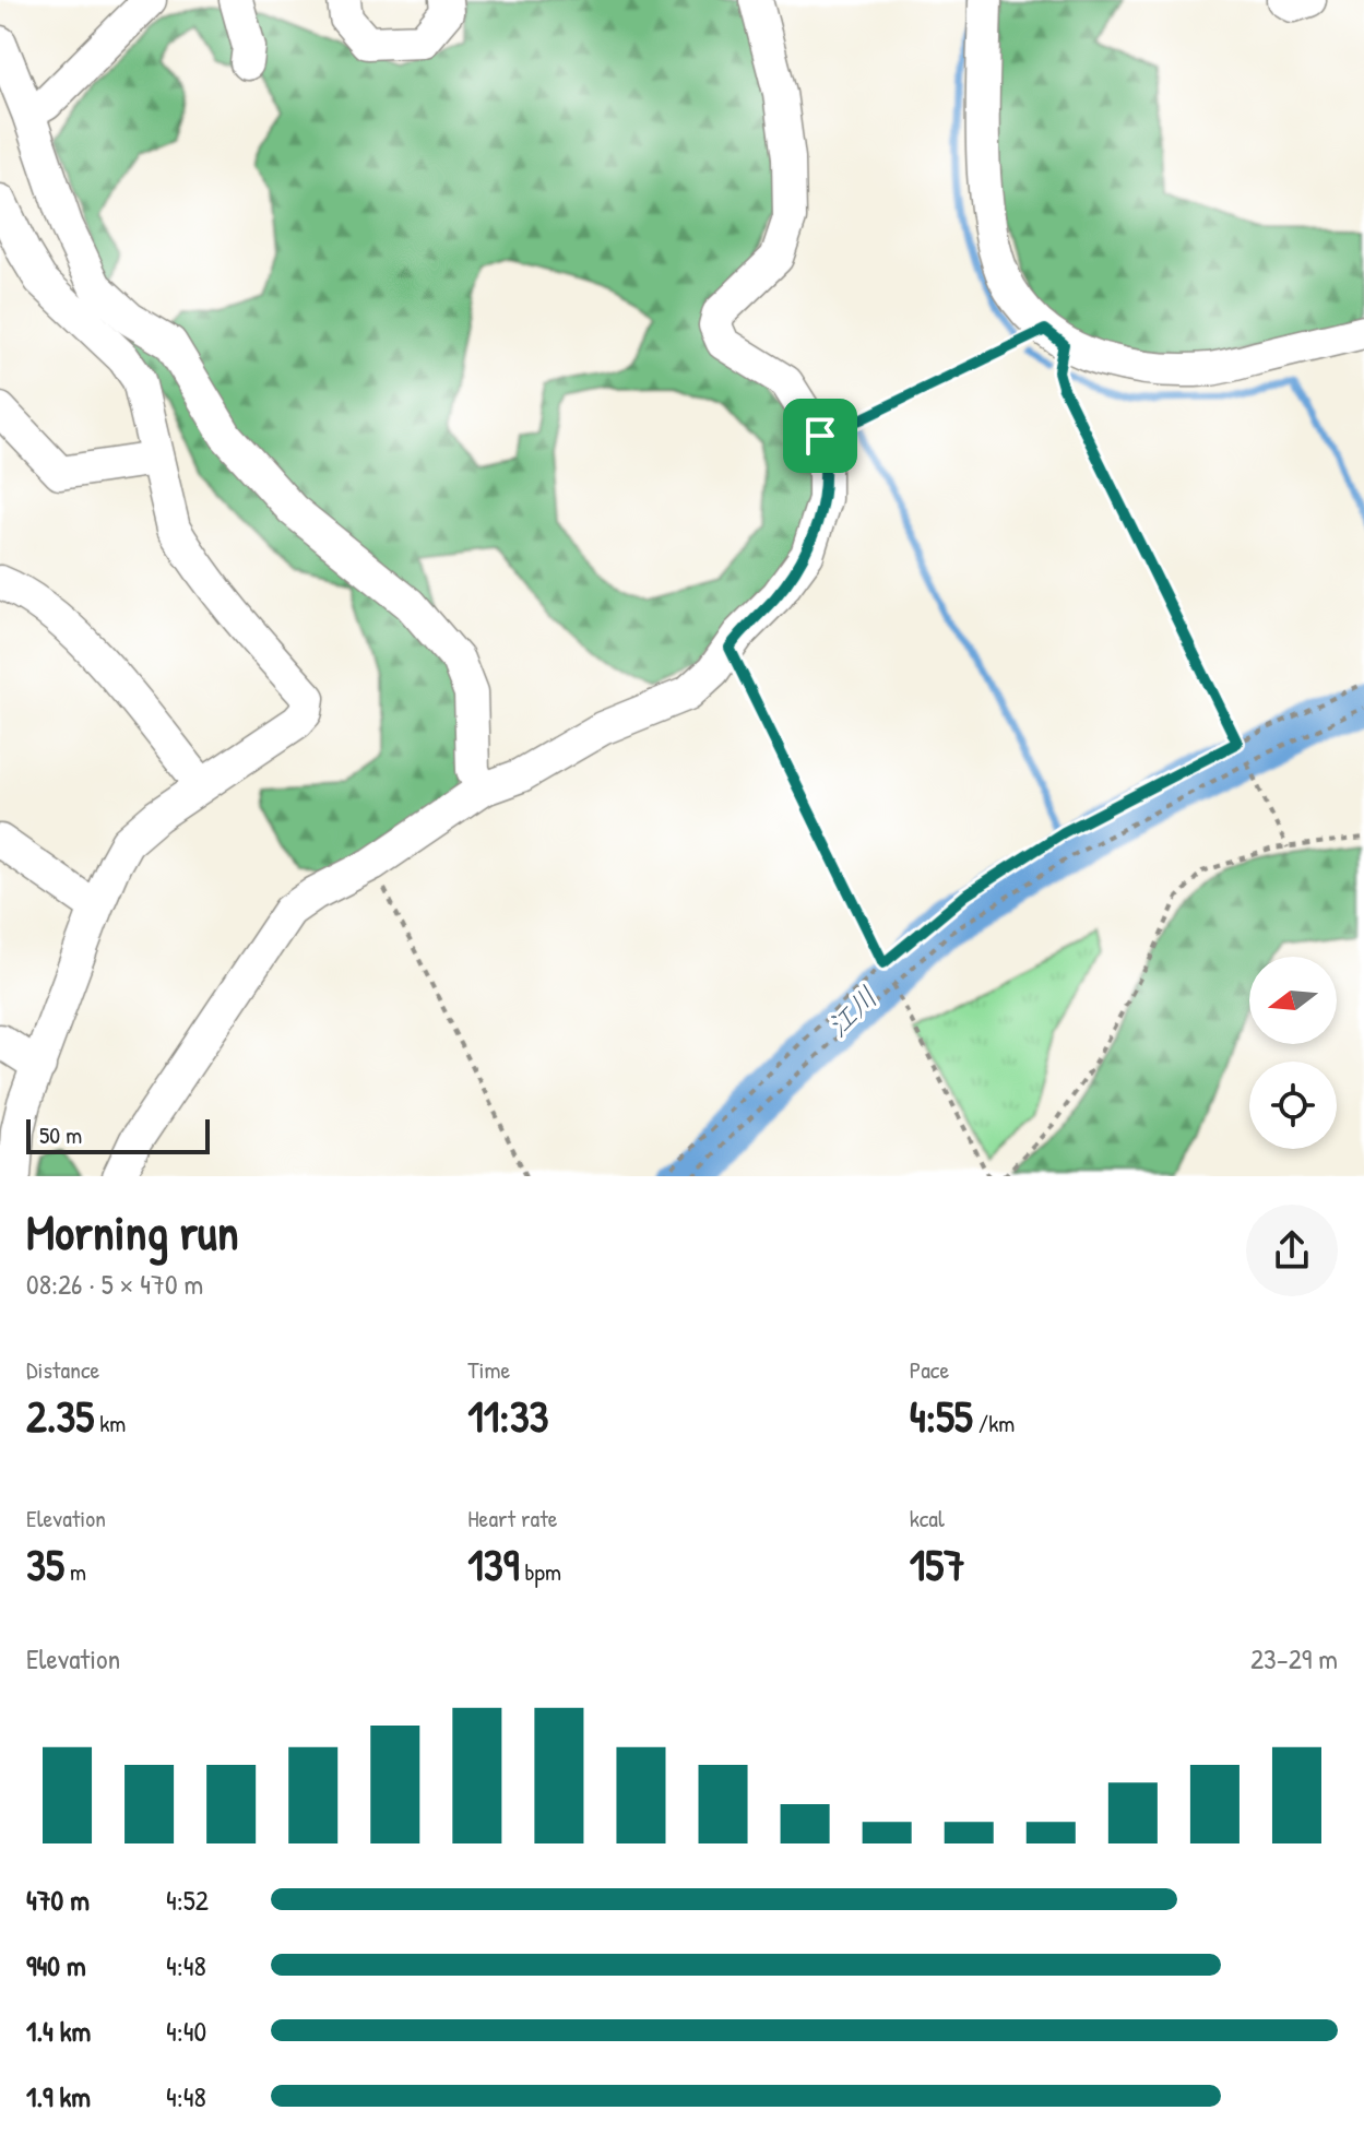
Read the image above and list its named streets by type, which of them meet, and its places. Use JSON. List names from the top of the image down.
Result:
{
  "water": ["江川"],
  "scale_bar": "50 m",
  "north": "left",
  "page": {
    "scale": "50 m",
    "heading": ["Morning run", "08:26 · 5 × 470 m"],
    "stats": [
      ["Distance", "2.35 km"],
      ["Time", "11:33"],
      ["Pace", "4:55 /km"],
      ["Elevation", "35 m"],
      ["Heart rate", "139 bpm"],
      ["kcal", "157"]
    ],
    "chart": ["Elevation", "23–29 m"],
    "list": [
      {
        "name": "470 m",
        "note": "4:52"
      },
      {
        "name": "940 m",
        "note": "4:48"
      },
      {
        "name": "1.4 km",
        "note": "4:40"
      },
      {
        "name": "1.9 km",
        "note": "4:48"
      }
    ]
  }
}
